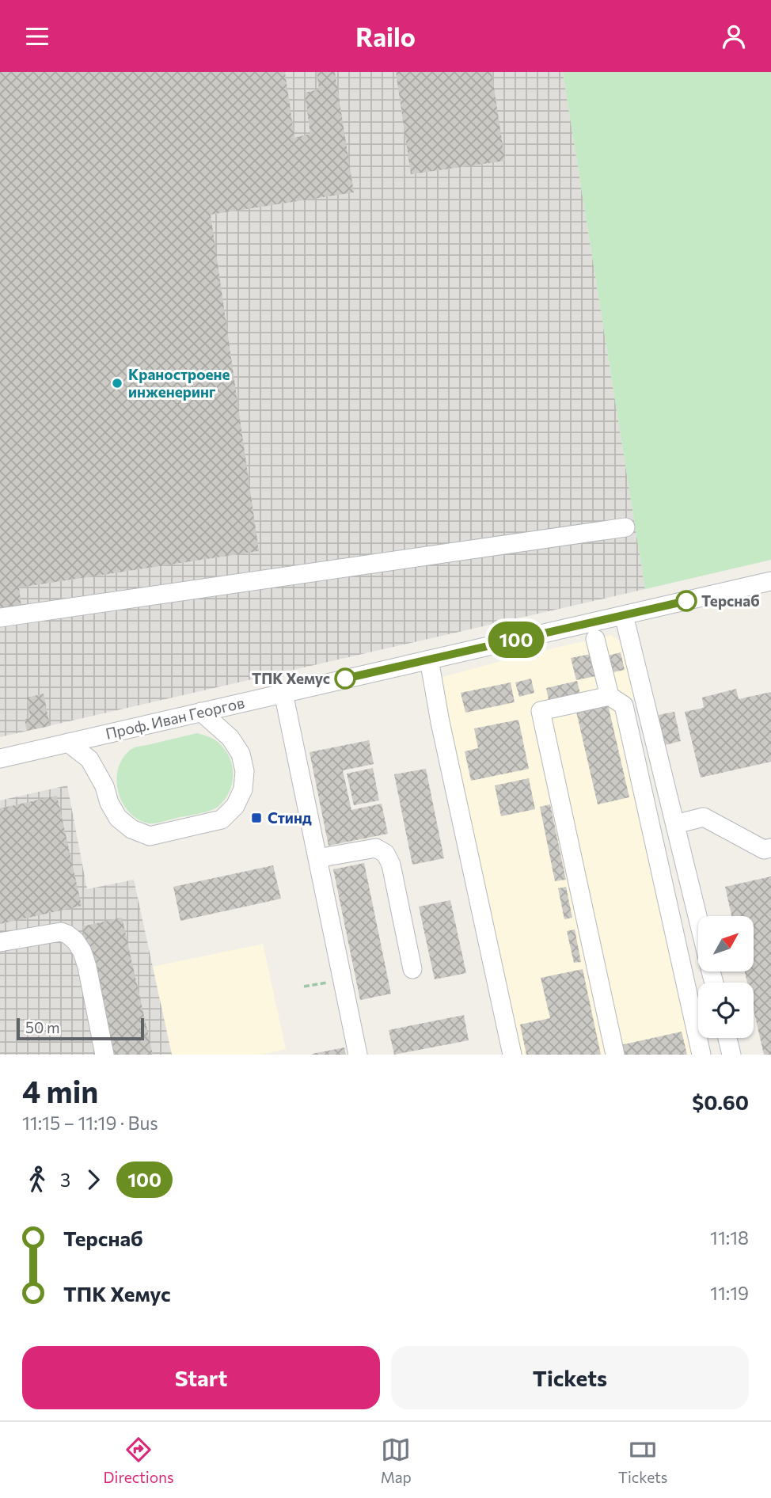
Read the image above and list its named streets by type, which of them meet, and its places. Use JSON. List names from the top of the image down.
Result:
{
  "streets": {
    "street": ["Проф. Иван Георгов"]
  },
  "places": {
    "other": ["Краностроене инженеринг", "Терснаб", "ТПК Хемус"],
    "transit": ["Стинд"]
  },
  "lines": ["bus line 100"],
  "scale_bar": "50 m",
  "north": "top right",
  "page": {
    "header": "Railo",
    "on_map": "100",
    "scale": "50 m",
    "heading": ["4 min", "11:15 – 11:19 · Bus", "$0.60"],
    "legs": ["3", "100"],
    "list": [
      {
        "name": "Терснаб",
        "value": "11:18"
      },
      {
        "name": "ТПК Хемус",
        "value": "11:19"
      }
    ],
    "buttons": ["Start", "Tickets"],
    "tabs": ["Directions", "Map", "Tickets"]
  }
}
